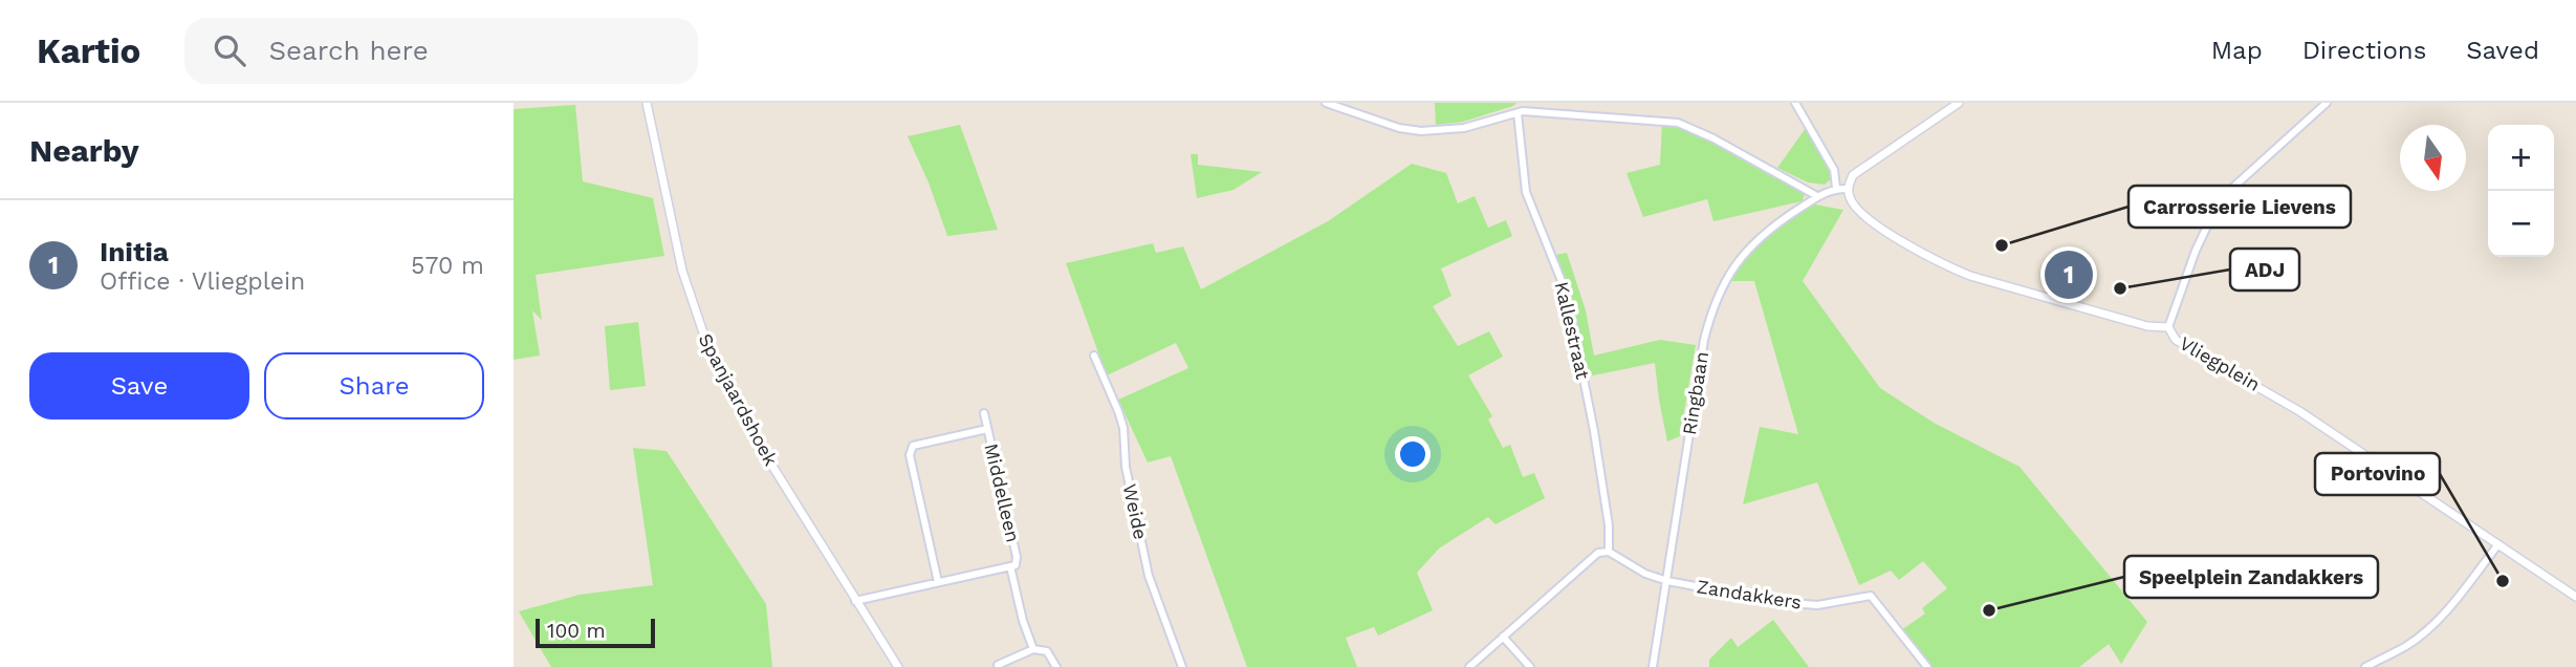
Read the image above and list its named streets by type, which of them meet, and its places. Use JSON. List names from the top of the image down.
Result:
{
  "streets": {
    "street": [
      "Kallestraat",
      "Vliegplein",
      "Ringbaan",
      "Spanjaardshoek",
      "Middelleen",
      "Weide",
      "Zandakkers"
    ]
  },
  "crossings": [
    ["Vliegplein", "Ringbaan"],
    ["Ringbaan", "Zandakkers"],
    ["Spanjaardshoek", "Middelleen"]
  ],
  "places": [
    "Carrosserie Lievens",
    "ADJ",
    "Portovino",
    "Speelplein Zandakkers"
  ],
  "scale_bar": "100 m",
  "north": "bottom",
  "page": {
    "header": "Kartio",
    "search": "Search here",
    "nav": ["Map", "Directions", "Saved"],
    "heading": "Nearby",
    "map_buttons": ["+", "−"],
    "list": [
      {
        "mark": "1",
        "name": "Initia",
        "note": "Office · Vliegplein",
        "value": "570 m"
      }
    ],
    "pins": "1",
    "buttons": ["Save", "Share"],
    "scale": "100 m"
  }
}
